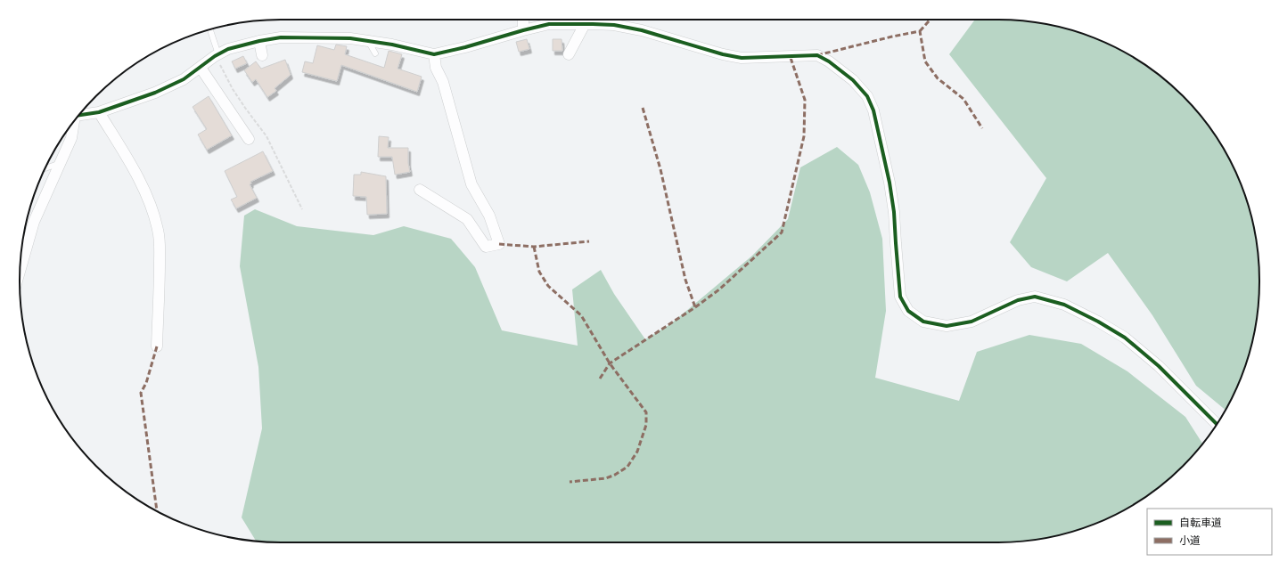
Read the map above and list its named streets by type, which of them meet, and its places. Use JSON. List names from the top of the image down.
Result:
{
  "legend": ["自転車道", "小道"]
}
